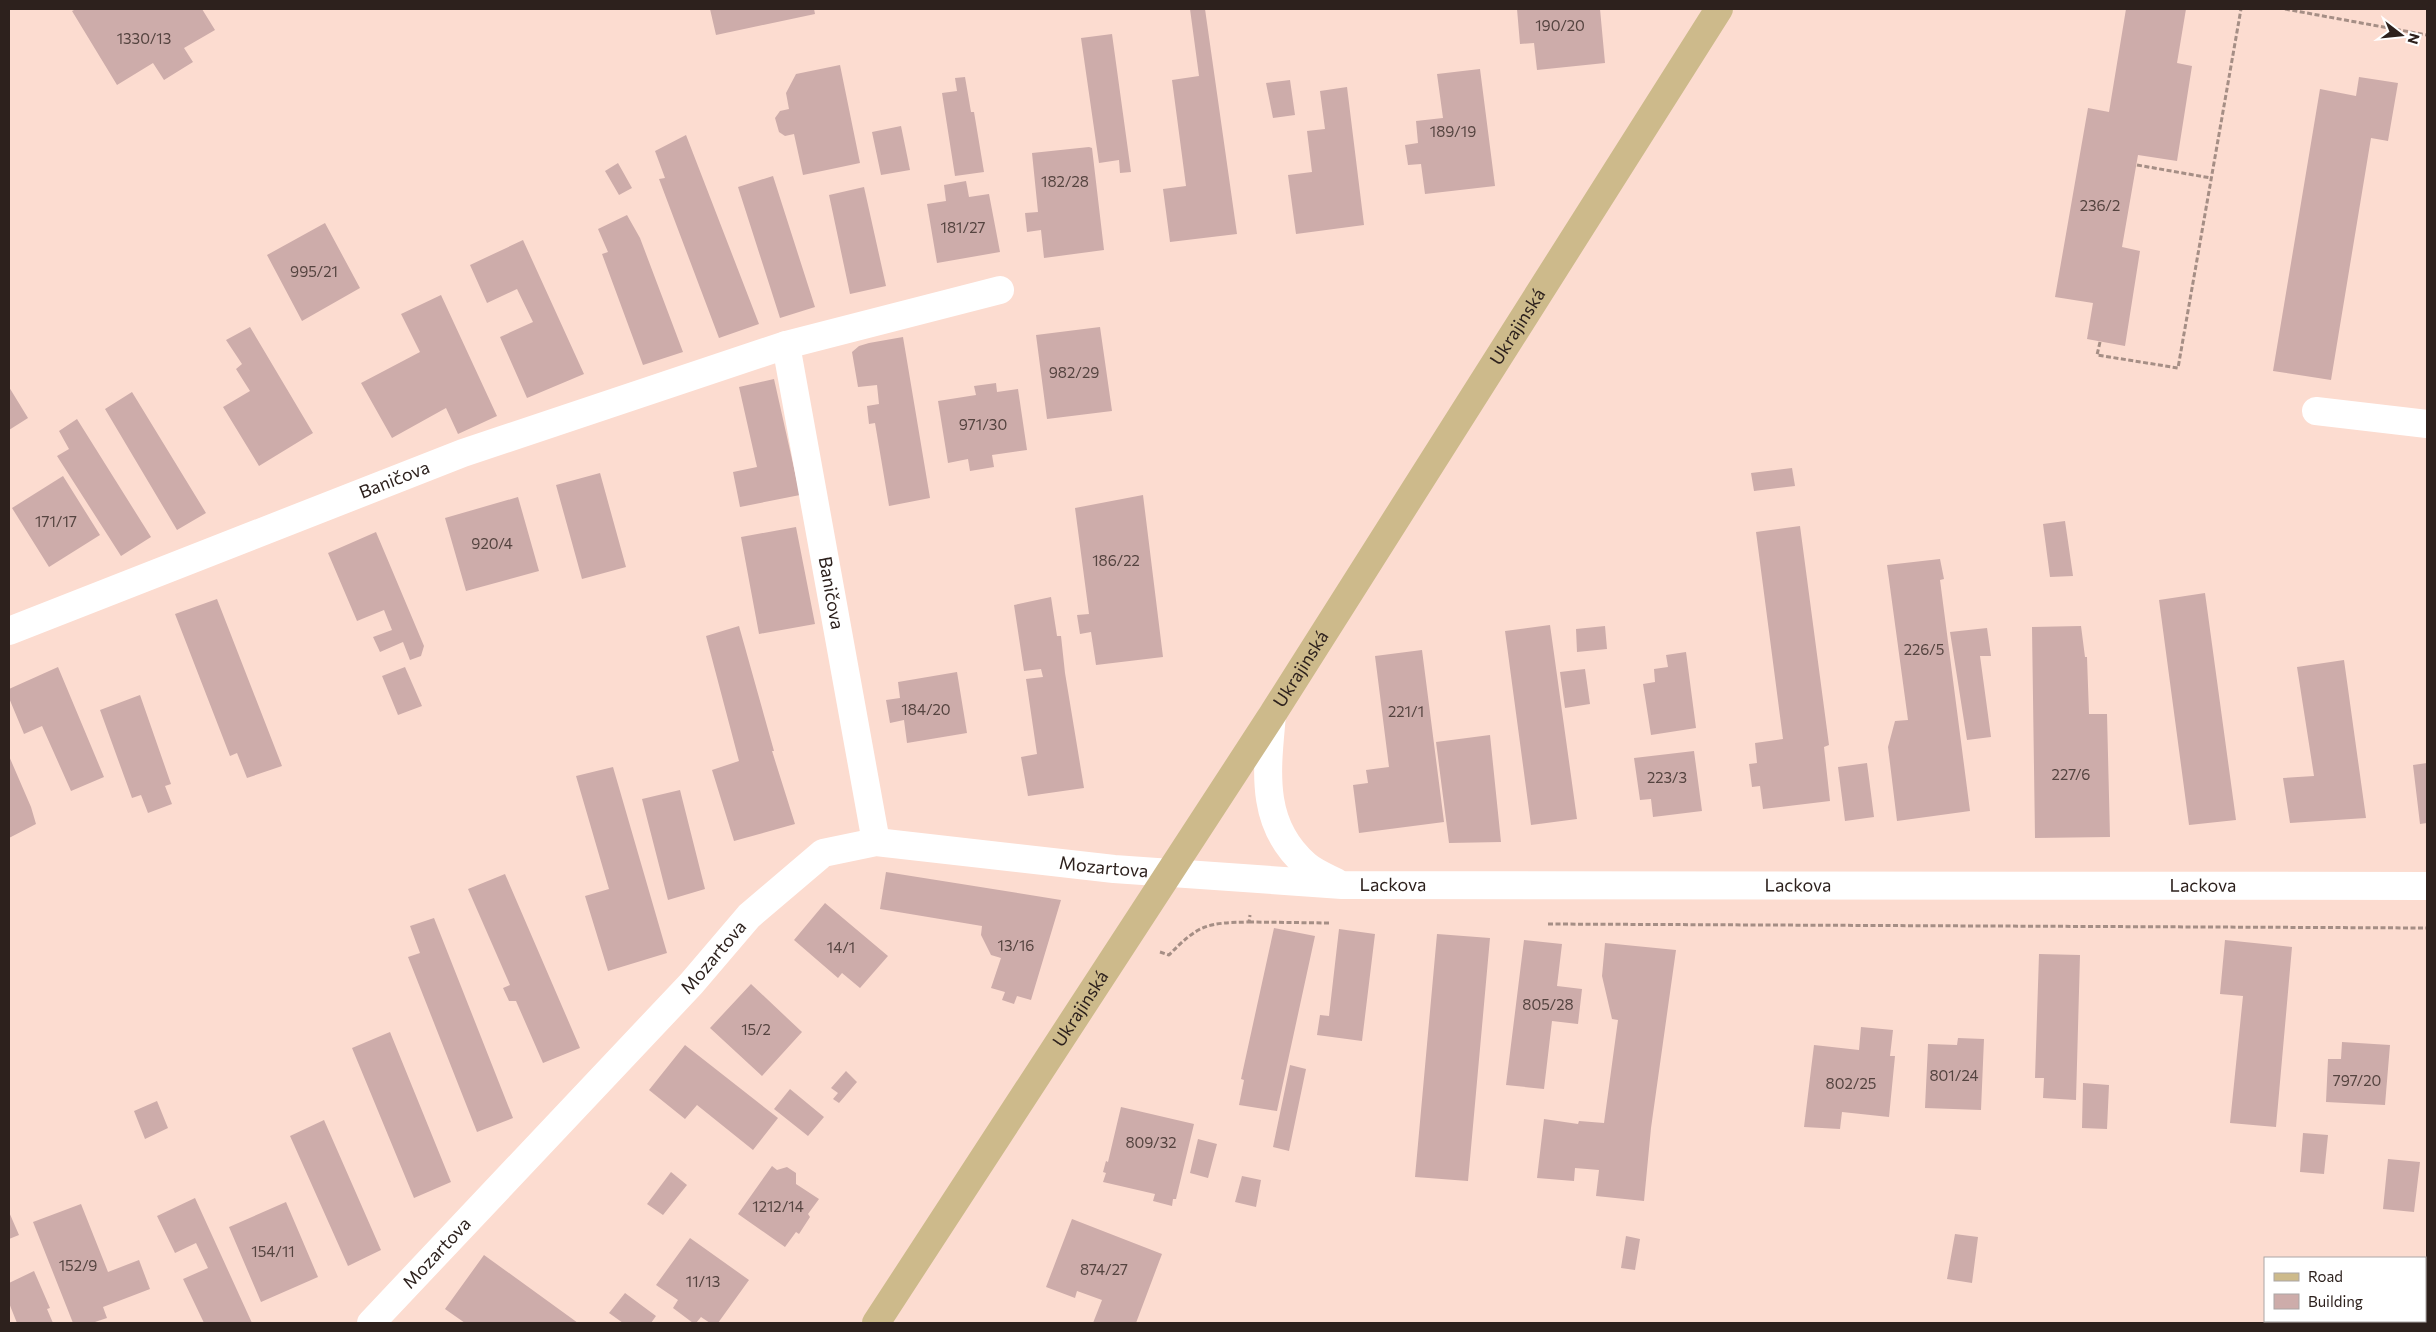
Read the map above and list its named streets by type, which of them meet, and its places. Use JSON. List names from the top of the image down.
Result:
{
  "streets": {
    "main road": ["Ukrajinská"],
    "street": ["Baničova", "Mozartova", "Lackova"]
  },
  "crossings": [
    ["Ukrajinská", "Mozartova"],
    ["Ukrajinská", "Lackova"],
    ["Baničova", "Mozartova"],
    ["Mozartova", "Lackova"]
  ],
  "house_numbers": [
    "190/20",
    "1330/13",
    "189/19",
    "182/28",
    "236/2",
    "181/27",
    "995/21",
    "982/29",
    "971/30",
    "171/17",
    "920/4",
    "186/22",
    "226/5",
    "184/20",
    "221/1",
    "227/6",
    "223/3",
    "13/16",
    "14/1",
    "805/28",
    "15/2",
    "801/24",
    "797/20",
    "802/25",
    "809/32",
    "1212/14",
    "154/11",
    "152/9",
    "874/27",
    "11/13"
  ],
  "legend": ["Road", "Building"],
  "north": "right"
}
